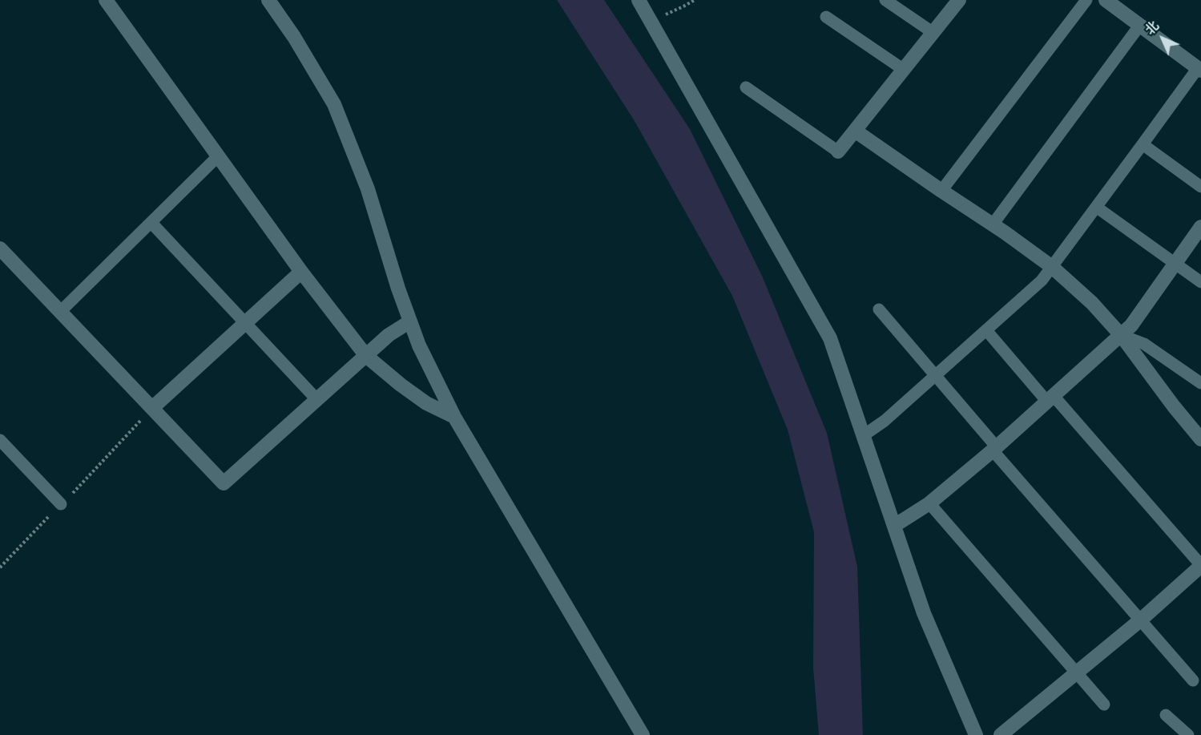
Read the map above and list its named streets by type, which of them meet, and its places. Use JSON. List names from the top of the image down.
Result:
{
  "north": "top left"
}
